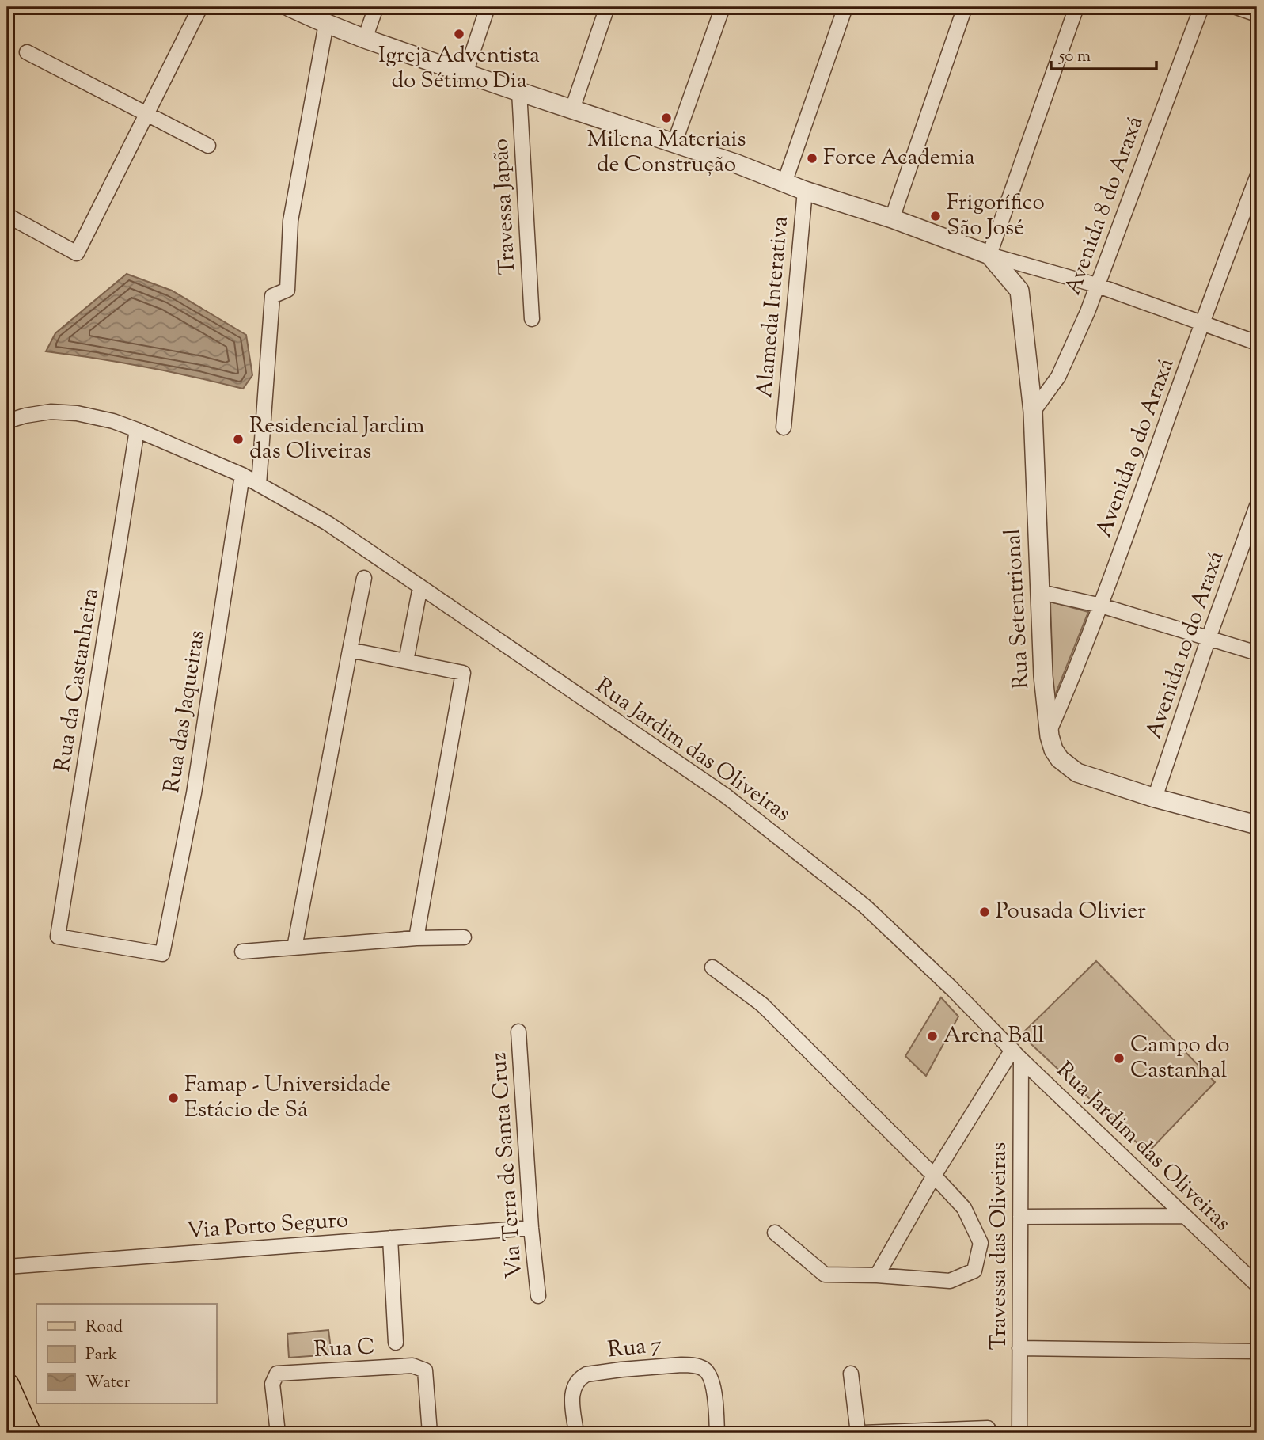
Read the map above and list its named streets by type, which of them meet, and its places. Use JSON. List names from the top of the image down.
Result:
{
  "streets": {
    "street": [
      "Avenida 8 do Araxá",
      "Travessa Japão",
      "Alameda Interativa",
      "Avenida 9 do Araxá",
      "Rua Setentrional",
      "Avenida 10 do Araxá",
      "Rua da Castanheira",
      "Rua das Jaqueiras",
      "Rua Jardim das Oliveiras",
      "Via Terra de Santa Cruz",
      "Via Porto Seguro",
      "Travessa das Oliveiras",
      "Rua 7",
      "Rua C"
    ]
  },
  "crossings": [
    ["Avenida 8 do Araxá", "Rua Setentrional"],
    ["Avenida 9 do Araxá", "Rua Setentrional"],
    ["Rua Setentrional", "Avenida 10 do Araxá"],
    ["Rua da Castanheira", "Rua das Jaqueiras"],
    ["Rua da Castanheira", "Rua Jardim das Oliveiras"],
    ["Rua das Jaqueiras", "Rua Jardim das Oliveiras"],
    ["Rua Jardim das Oliveiras", "Travessa das Oliveiras"],
    ["Via Terra de Santa Cruz", "Via Porto Seguro"]
  ],
  "places": [
    "Igreja Adventista do Sétimo Dia",
    "Milena Materiais de Construção",
    "Force Academia",
    "Frigorífico São José",
    "Residencial Jardim das Oliveiras",
    "Pousada Olivier",
    "Arena Ball",
    "Campo do Castanhal",
    "Famap - Universidade Estácio de Sá"
  ],
  "legend": ["Road", "Park", "Water"],
  "scale_bar": "50 m"
}
